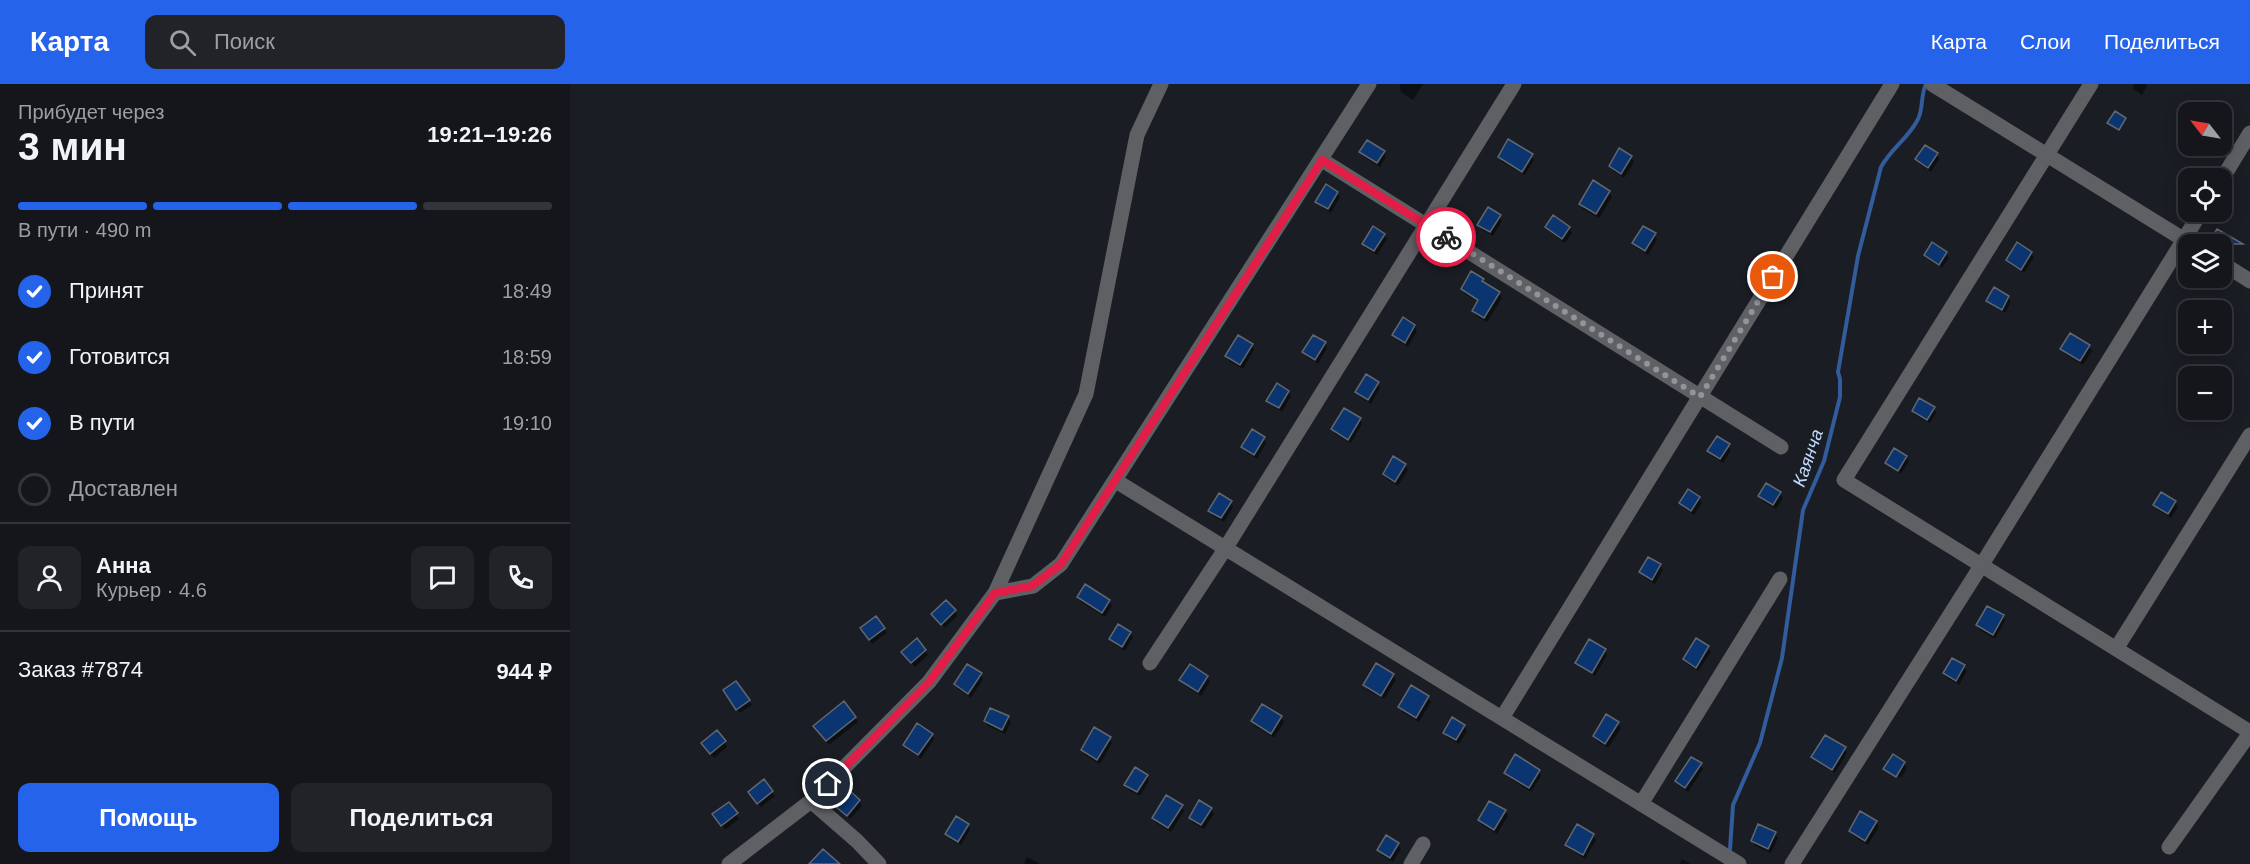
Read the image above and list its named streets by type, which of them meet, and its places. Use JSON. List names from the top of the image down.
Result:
{
  "water": ["Каянча"],
  "north": "top left",
  "page": {
    "header": "Карта",
    "search": "Поиск",
    "nav": ["Карта", "Слои", "Поделиться"],
    "heading": ["3 мин", "Прибудет через", "19:21–19:26"],
    "panel": [
      "Анна",
      "Курьер · 4.6",
      "Заказ #7874",
      "944 ₽"
    ],
    "map_buttons": ["+", "−"],
    "bar": "В пути · 490 m",
    "list": [
      ["Принят", "18:49"],
      ["Готовится", "18:59"],
      ["В пути", "19:10"],
      "Доставлен"
    ],
    "buttons": ["Помощь", "Поделиться"]
  }
}
